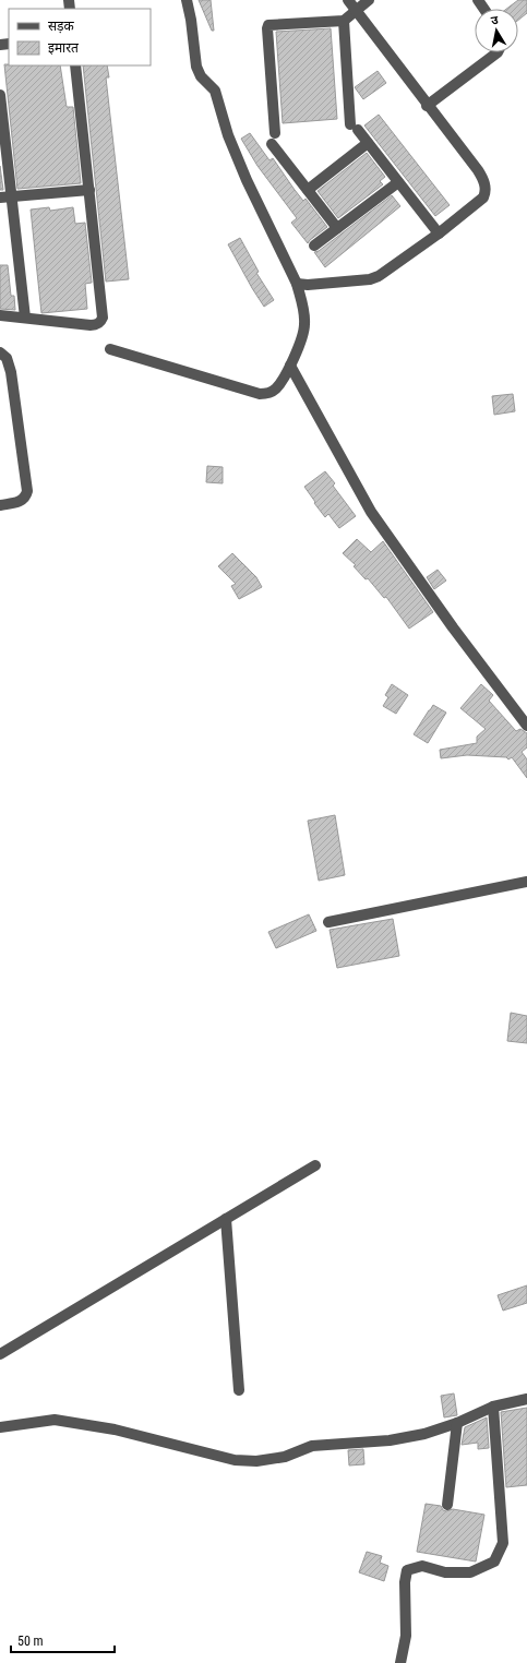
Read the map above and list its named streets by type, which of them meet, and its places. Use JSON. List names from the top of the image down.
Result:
{
  "legend": ["सड़क", "इमारत"],
  "scale_bar": "50 m",
  "north": "top"
}
